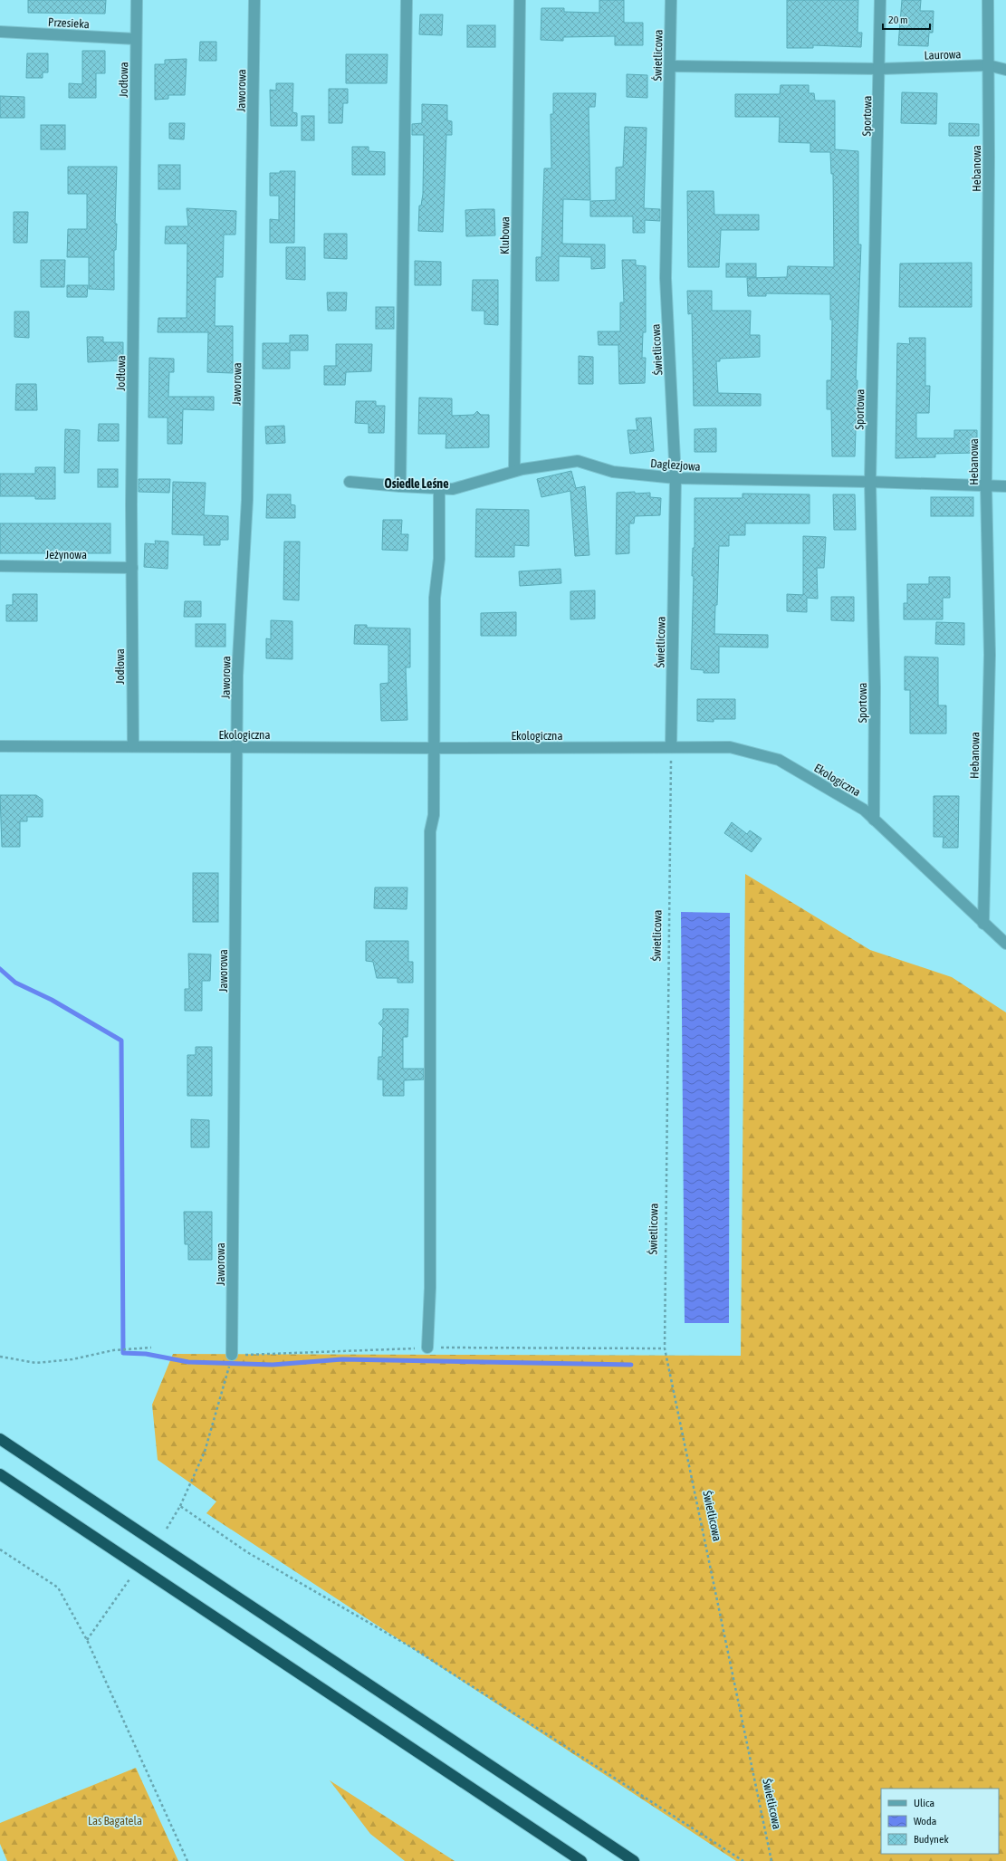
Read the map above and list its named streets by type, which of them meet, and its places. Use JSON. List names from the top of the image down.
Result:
{
  "streets": {
    "street": [
      "Przesieka",
      "Laurowa",
      "Świetlicowa",
      "Jodłowa",
      "Jaworowa",
      "Sportowa",
      "Hebanowa",
      "Klubowa",
      "Daglezjowa",
      "Jeżynowa",
      "Ekologiczna"
    ]
  },
  "crossings": [
    ["Przesieka", "Jodłowa"],
    ["Laurowa", "Świetlicowa"],
    ["Laurowa", "Sportowa"],
    ["Laurowa", "Hebanowa"],
    ["Świetlicowa", "Daglezjowa"],
    ["Świetlicowa", "Ekologiczna"],
    ["Jodłowa", "Jeżynowa"],
    ["Jodłowa", "Ekologiczna"],
    ["Jaworowa", "Ekologiczna"],
    ["Sportowa", "Daglezjowa"],
    ["Sportowa", "Ekologiczna"],
    ["Hebanowa", "Daglezjowa"],
    ["Hebanowa", "Ekologiczna"],
    ["Klubowa", "Daglezjowa"]
  ],
  "districts": ["Osiedle Leśne"],
  "parks": ["Las Bagatela"],
  "legend": ["Ulica", "Woda", "Budynek"],
  "scale_bar": "20 m"
}
